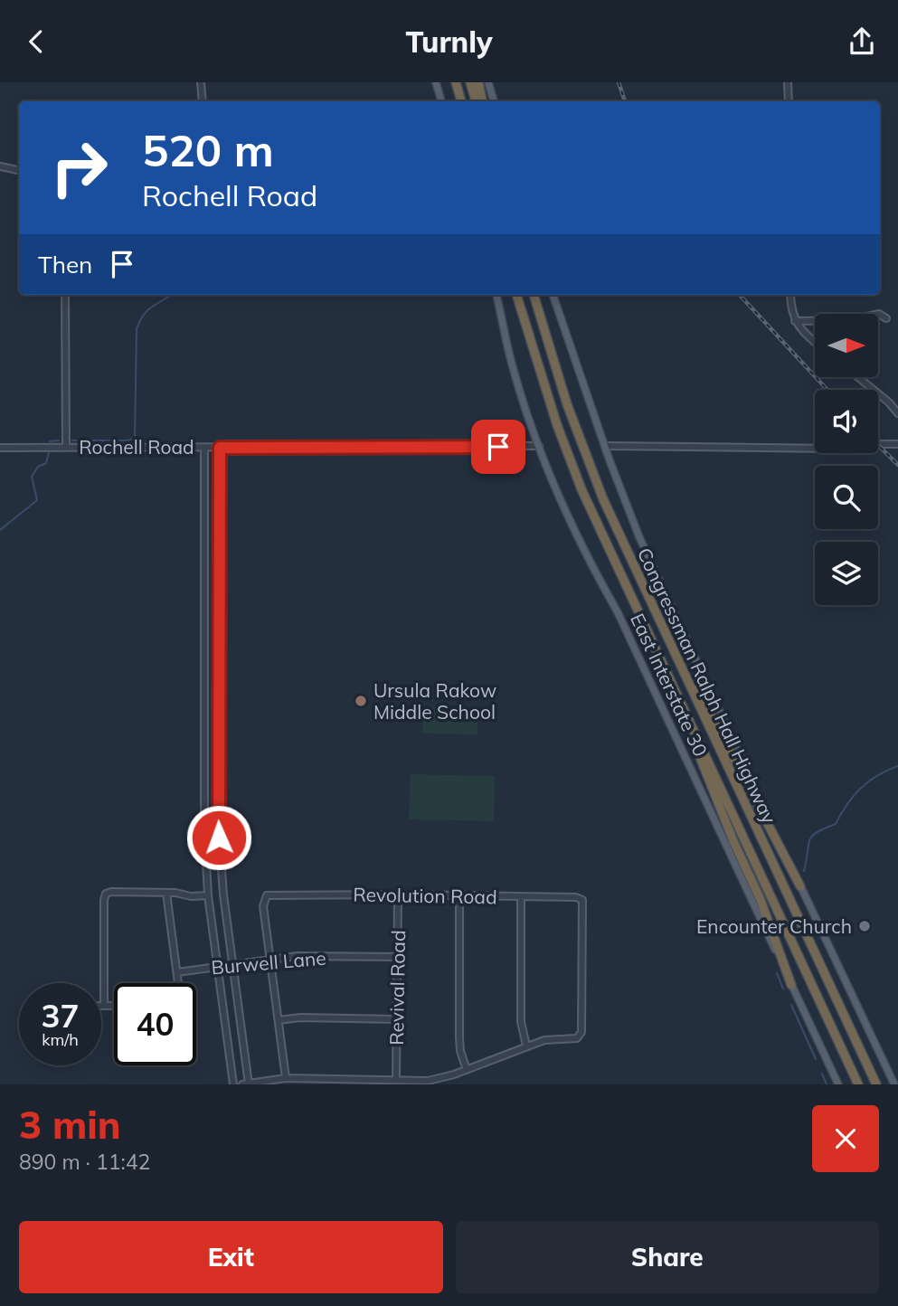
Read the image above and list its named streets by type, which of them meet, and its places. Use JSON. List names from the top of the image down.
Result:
{
  "streets": {
    "highway": ["Congressman Ralph Hall Highway"],
    "main road": ["East Interstate 30"],
    "street": [
      "Rochell Road",
      "Revolution Road",
      "Burwell Lane",
      "Revival Road"
    ]
  },
  "crossings": [
    ["Rochell Road", "East Interstate 30"],
    ["Revolution Road", "Burwell Lane"],
    ["Revolution Road", "Revival Road"],
    ["Burwell Lane", "Revival Road"]
  ],
  "places": ["Ursula Rakow Middle School", "Encounter Church"],
  "north": "right",
  "page": {
    "header": "Turnly",
    "turn": ["520 m", "Rochell Road"],
    "then": "Then",
    "speed": "37 km/h",
    "limit": "40",
    "heading": ["3 min", "890 m · 11:42"],
    "buttons": ["Exit", "Share"]
  }
}
